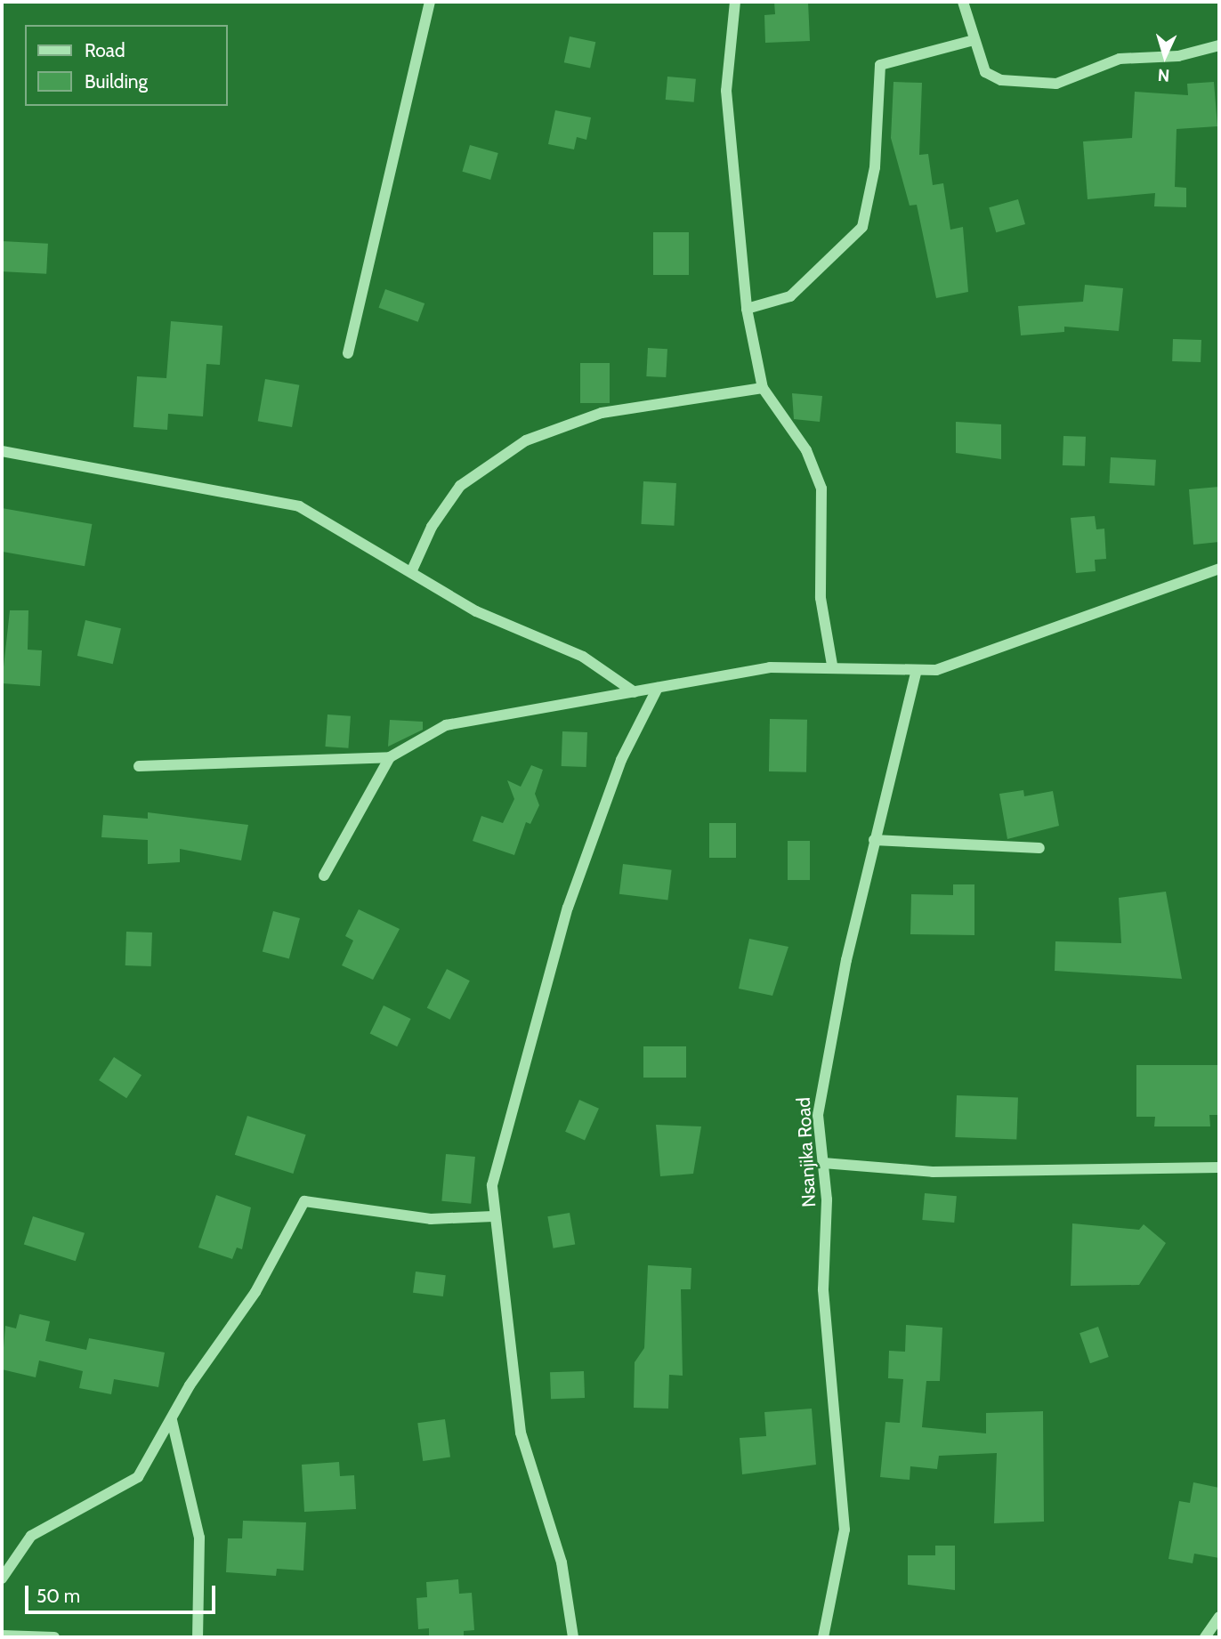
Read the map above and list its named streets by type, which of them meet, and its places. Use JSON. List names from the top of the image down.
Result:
{
  "streets": {
    "street": ["Nsanjika Road"]
  },
  "legend": ["Road", "Building"],
  "scale_bar": "50 m",
  "north": "bottom"
}
